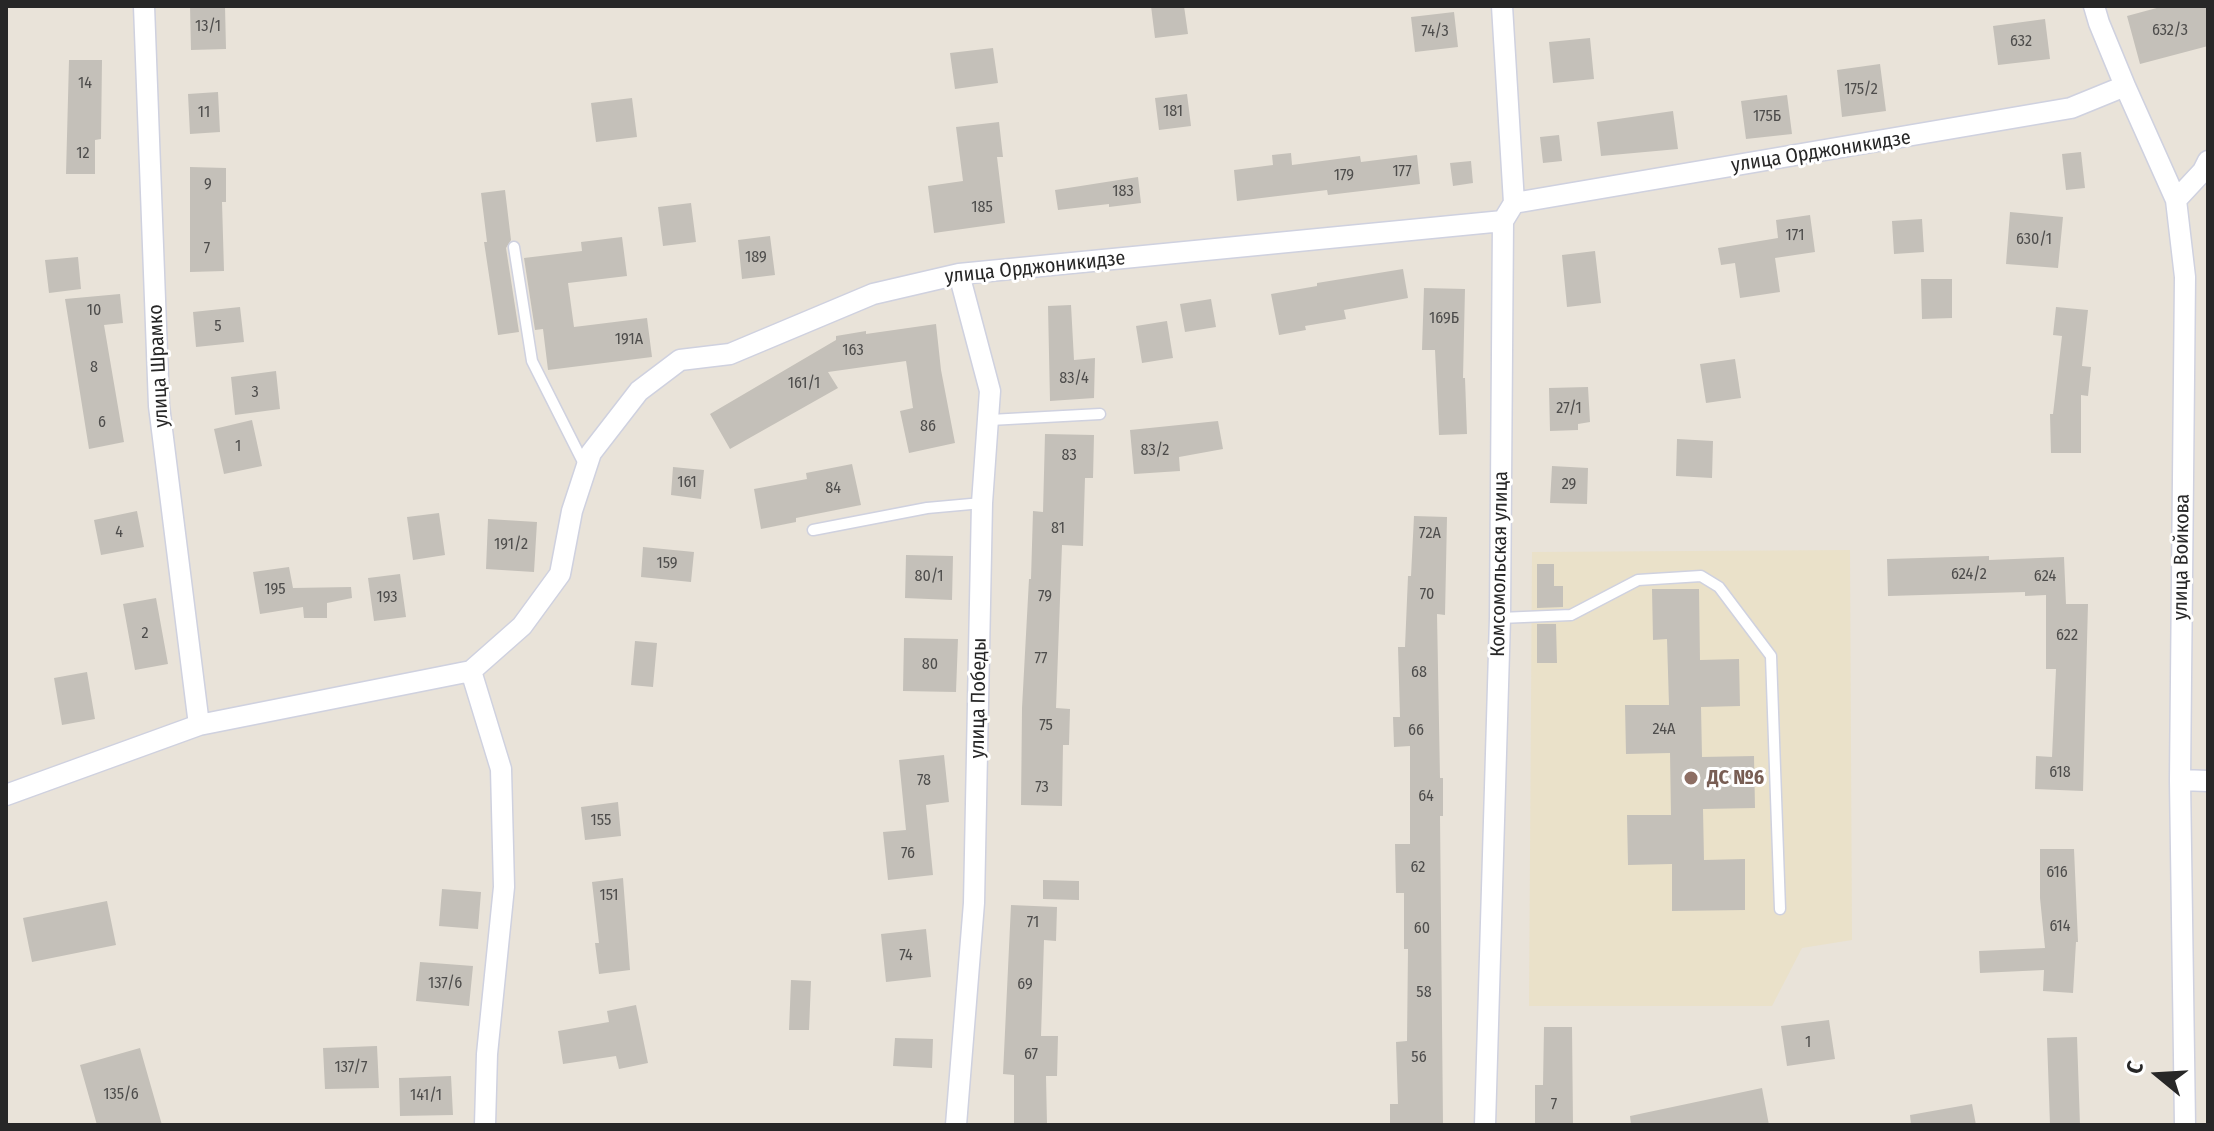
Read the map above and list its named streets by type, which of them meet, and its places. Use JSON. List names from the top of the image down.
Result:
{
  "streets": {
    "street": [
      "улица Орджоникидзе",
      "улица Шрамко",
      "улица Войкова",
      "Комсомольская улица",
      "улица Победы"
    ]
  },
  "crossings": [
    ["улица Орджоникидзе", "улица Войкова"],
    ["улица Орджоникидзе", "Комсомольская улица"],
    ["улица Орджоникидзе", "улица Победы"]
  ],
  "places": ["ДС №6"],
  "house_numbers": [
    "13/1",
    "632/3",
    "74/3",
    "632",
    "14",
    "175/2",
    "181",
    "11",
    "175Б",
    "12",
    "177",
    "179",
    "9",
    "183",
    "185",
    "171",
    "630/1",
    "7",
    "189",
    "10",
    "169Б",
    "5",
    "191А",
    "163",
    "8",
    "83/4",
    "161/1",
    "3",
    "27/1",
    "6",
    "86",
    "1",
    "83/2",
    "83",
    "161",
    "29",
    "84",
    "81",
    "4",
    "72А",
    "191/2",
    "159",
    "624/2",
    "80/1",
    "624",
    "195",
    "70",
    "79",
    "193",
    "2",
    "622",
    "77",
    "80",
    "68",
    "75",
    "24А",
    "66",
    "618",
    "78",
    "73",
    "64",
    "155",
    "76",
    "62",
    "616",
    "151",
    "71",
    "614",
    "60",
    "74",
    "137/6",
    "69",
    "58",
    "1",
    "67",
    "56",
    "137/7",
    "135/6",
    "141/1",
    "7"
  ],
  "north": "left"
}
